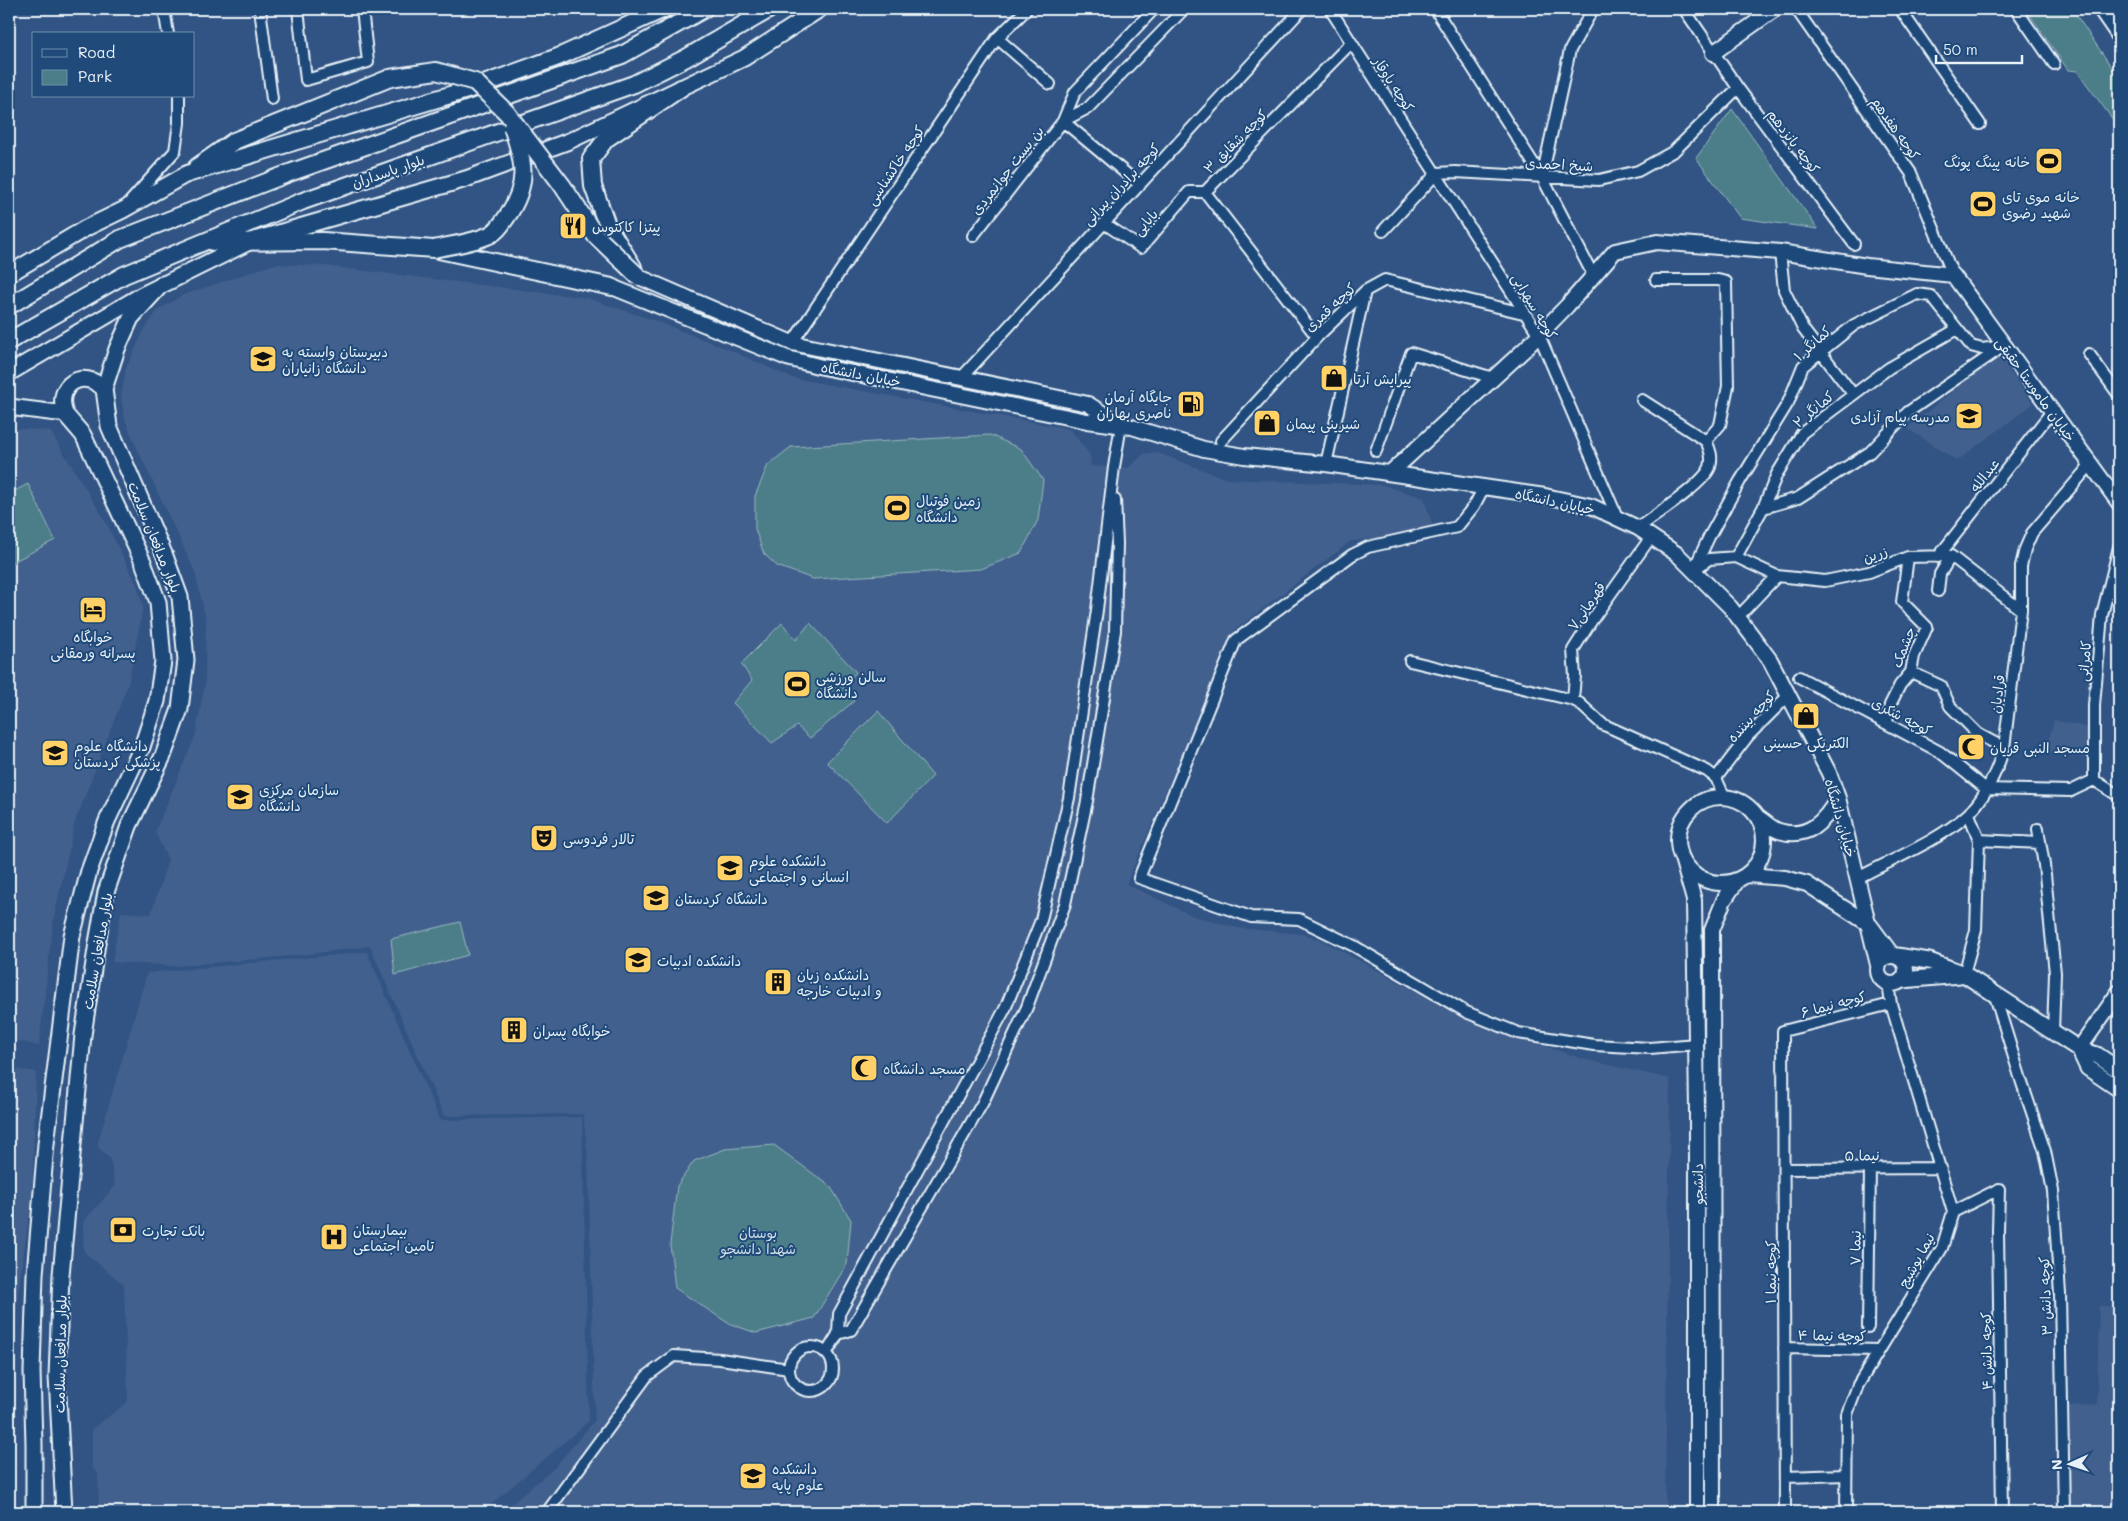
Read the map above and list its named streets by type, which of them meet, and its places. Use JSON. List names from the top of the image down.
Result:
{
  "streets": {
    "main road": ["بلوار پاسداران", "بلوار مدافعان سلامت"],
    "street": [
      "کوچه باوقار",
      "کوچه هفدهم",
      "کوچه شقایق ۳",
      "کوچه پانزدهم",
      "شیخ احمدی",
      "کوچه خاکشناسی",
      "بن بست جوانمردی",
      "کوچه برادران پیرانی",
      "بابایی",
      "کوچه سهرابی",
      "کوچه قمری",
      "کمانگر ۱",
      "خیابان دانشگاه",
      "خیابان ماموستا حقیقی",
      "کمانگر ۲",
      "عبدالله",
      "زرین",
      "قهرمانی۷",
      "چشمک",
      "کامرانی",
      "قرادیان",
      "کوچه بیننده",
      "کوچه شکری",
      "کوچه نیما ۶",
      "نیما ۵",
      "دانشجو",
      "نیما ۷",
      "نیما یوشیج",
      "کوچه نیما ۱",
      "کوچه دانش ۳",
      "کوچه نیما ۴",
      "کوچه دانش ۴"
    ]
  },
  "crossings": [
    ["کوچه باوقار", "کوچه شقایق ۳"],
    ["کوچه باوقار", "شیخ احمدی"],
    ["کوچه باوقار", "کوچه سهرابی"],
    ["کوچه هفدهم", "خیابان ماموستا حقیقی"],
    ["کوچه شقایق ۳", "بابایی"],
    ["کوچه شقایق ۳", "کوچه قمری"],
    ["کوچه پانزدهم", "شیخ احمدی"],
    ["شیخ احمدی", "کوچه سهرابی"],
    ["کوچه خاکشناسی", "خیابان دانشگاه"],
    ["کوچه برادران پیرانی", "بابایی"],
    ["کوچه برادران پیرانی", "خیابان دانشگاه"],
    ["کوچه سهرابی", "کوچه قمری"],
    ["کوچه سهرابی", "خیابان دانشگاه"],
    ["کمانگر ۱", "خیابان دانشگاه"],
    ["کمانگر ۱", "خیابان ماموستا حقیقی"],
    ["کمانگر ۱", "کمانگر ۲"],
    ["خیابان دانشگاه", "قهرمانی۷"],
    ["خیابان دانشگاه", "قرادیان"],
    ["خیابان دانشگاه", "کوچه بیننده"],
    ["خیابان ماموستا حقیقی", "عبدالله"],
    ["خیابان ماموستا حقیقی", "قرادیان"],
    ["کمانگر ۲", "زرین"],
    ["عبدالله", "زرین"],
    ["زرین", "چشمک"],
    ["چشمک", "کوچه شکری"],
    ["قرادیان", "کوچه شکری"],
    ["کوچه نیما ۶", "کوچه نیما ۱"],
    ["نیما ۵", "نیما ۷"],
    ["نیما ۵", "کوچه نیما ۱"],
    ["نیما یوشیج", "کوچه نیما ۴"],
    ["نیما یوشیج", "کوچه دانش ۴"],
    ["کوچه نیما ۱", "کوچه نیما ۴"]
  ],
  "parks": ["بوستان شهدا دانشجو"],
  "places": {
    "sports": [
      "خانه پینگ پونگ",
      "خانه موی تای شهید رضوی",
      "زمین فوتبال دانشگاه",
      "سالن ورزشی دانشگاه"
    ],
    "restaurant": ["پیتزا کاکتوس"],
    "school or university": [
      "دبیرستان وابسته به دانشگاه زانیاران",
      "مدرسه پیام آزادی",
      "دانشگاه علوم پزشکی کردستان",
      "سازمان مرکزی دانشگاه",
      "دانشکده علوم انسانی و اجتماعی",
      "دانشگاه کردستان",
      "دانشکده ادبیات",
      "دانشکده علوم پایه"
    ],
    "shop": ["پیرایش آرتا", "شیرینی پیمان", "الکتریکی حسینی"],
    "fuel station": ["جایگاه آرمان ناصری بهاران"],
    "hotel": ["خوابگاه پسرانه ورمقانی"],
    "mosque": ["مسجد النبی قریان", "مسجد دانشگاه"],
    "theatre": ["تالار فردوسی"],
    "building": ["دانشکده زبان و ادبیات خارجه", "خوابگاه پسران"],
    "bank": ["بانک تجارت"],
    "hospital": ["بیمارستان تامین اجتماعی"]
  },
  "legend": ["Road", "Park"],
  "scale_bar": "50 m",
  "north": "left"
}
